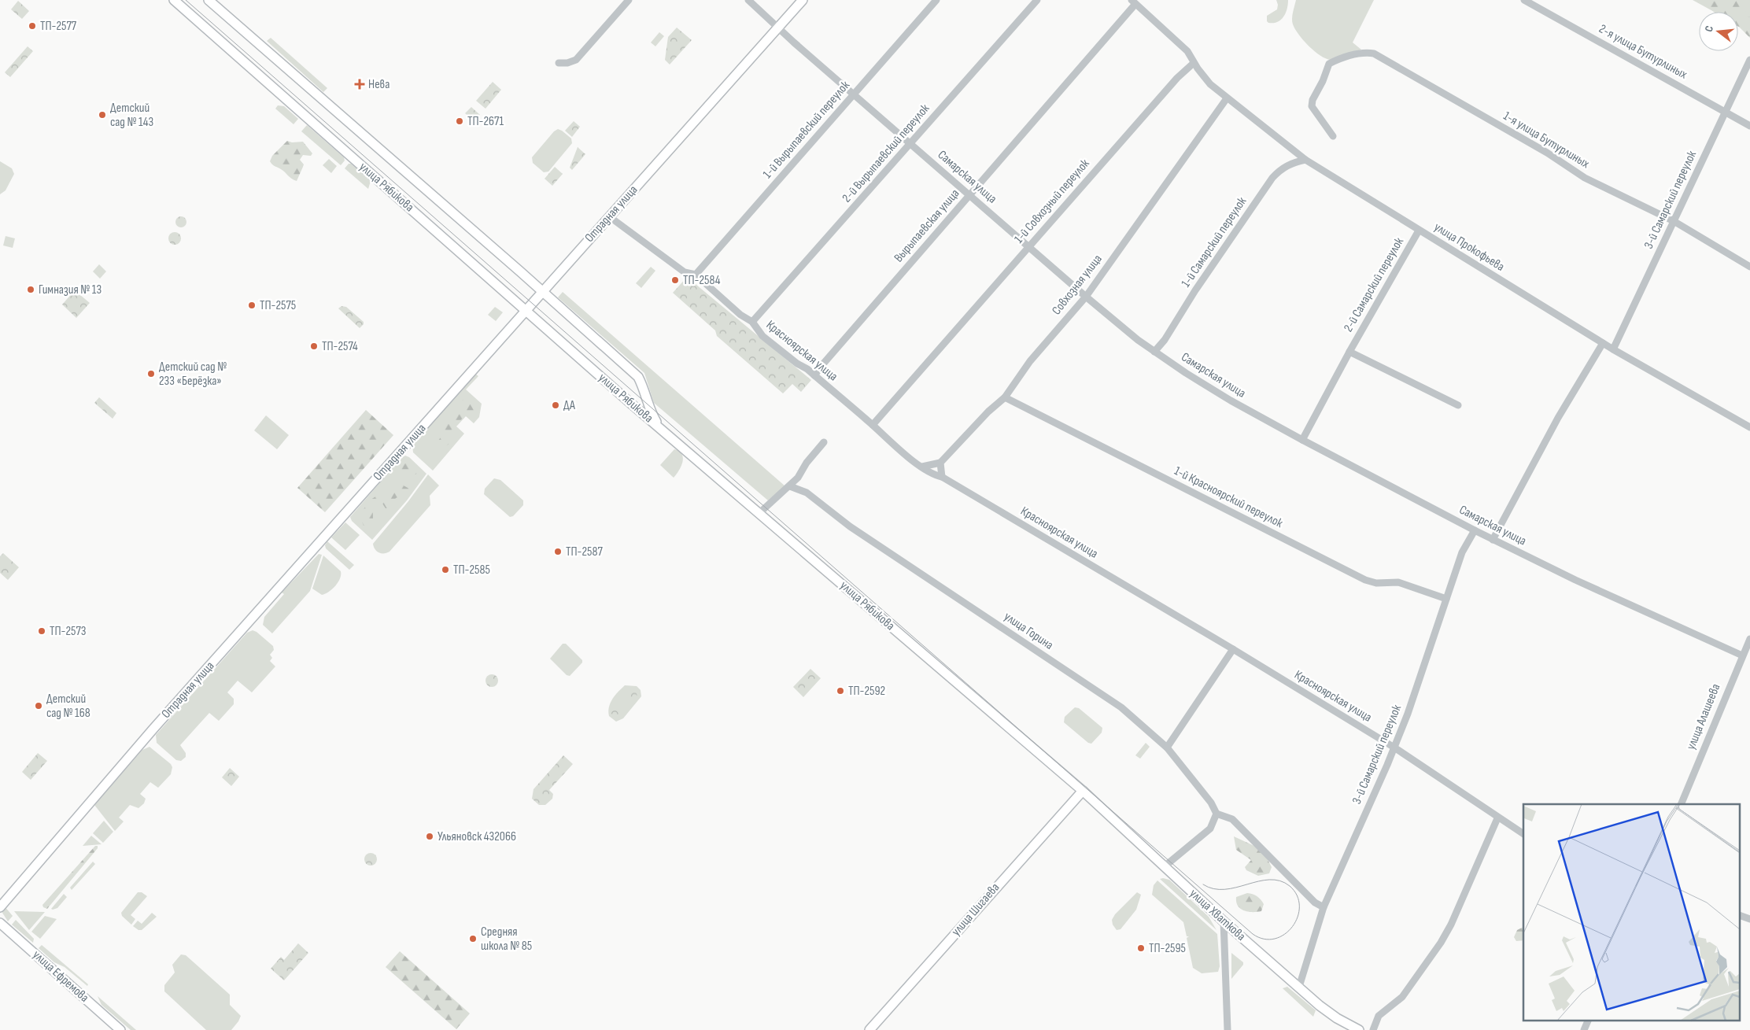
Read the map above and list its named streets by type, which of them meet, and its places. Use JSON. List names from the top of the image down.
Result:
{
  "streets": {
    "main road": [
      "улица Рябикова",
      "Отрадная улица",
      "улица Шигаева",
      "улица Хваткова",
      "улица Ефремова"
    ],
    "street": [
      "2-я улица Бутурлиных",
      "1-й Вырыпаевский переулок",
      "1-я улица Бутурлиных",
      "2-й Вырыпаевский переулок",
      "Самарская улица",
      "3-й Самарский переулок",
      "1-й Совхозный переулок",
      "Вырыпаевская улица",
      "1-й Самарский переулок",
      "улица Прокофьева",
      "Совхозная улица",
      "2-й Самарский переулок",
      "Красноярская улица",
      "1-й Красноярский переулок",
      "улица Горина",
      "улица Алашеева"
    ]
  },
  "crossings": [
    ["2-я улица Бутурлиных", "3-й Самарский переулок"],
    ["1-й Вырыпаевский переулок", "Самарская улица"],
    ["1-й Вырыпаевский переулок", "Красноярская улица"],
    ["1-я улица Бутурлиных", "3-й Самарский переулок"],
    ["2-й Вырыпаевский переулок", "Самарская улица"],
    ["2-й Вырыпаевский переулок", "Красноярская улица"],
    ["Самарская улица", "3-й Самарский переулок"],
    ["Самарская улица", "1-й Совхозный переулок"],
    ["Самарская улица", "Отрадная улица"],
    ["Самарская улица", "Вырыпаевская улица"],
    ["Самарская улица", "1-й Самарский переулок"],
    ["Самарская улица", "Совхозная улица"],
    ["Самарская улица", "2-й Самарский переулок"],
    ["Самарская улица", "улица Алашеева"],
    ["улица Рябикова", "Отрадная улица"],
    ["улица Рябикова", "улица Шигаева"],
    ["улица Рябикова", "улица Хваткова"],
    ["3-й Самарский переулок", "улица Прокофьева"],
    ["3-й Самарский переулок", "Красноярская улица"],
    ["3-й Самарский переулок", "1-й Красноярский переулок"],
    ["3-й Самарский переулок", "улица Хваткова"],
    ["1-й Совхозный переулок", "улица Прокофьева"],
    ["1-й Совхозный переулок", "Красноярская улица"],
    ["Отрадная улица", "Красноярская улица"],
    ["Вырыпаевская улица", "Красноярская улица"],
    ["1-й Самарский переулок", "улица Прокофьева"],
    ["улица Прокофьева", "Совхозная улица"],
    ["улица Прокофьева", "2-й Самарский переулок"],
    ["Совхозная улица", "1-й Красноярский переулок"],
    ["улица Шигаева", "улица Хваткова"]
  ],
  "places": {
    "other": [
      "ТП-2577",
      "Детский сад № 143",
      "ТП-2671",
      "ТП-2584",
      "Гимназия № 13",
      "ТП-2575",
      "ТП-2574",
      "Детский сад № 233 «Берёзка»",
      "ДА",
      "ТП-2587",
      "ТП-2585",
      "ТП-2573",
      "ТП-2592",
      "Детский сад № 168",
      "Ульяновск 432066",
      "Средняя школа № 85",
      "ТП-2595"
    ],
    "health": ["Нева"]
  },
  "north": "left"
}
